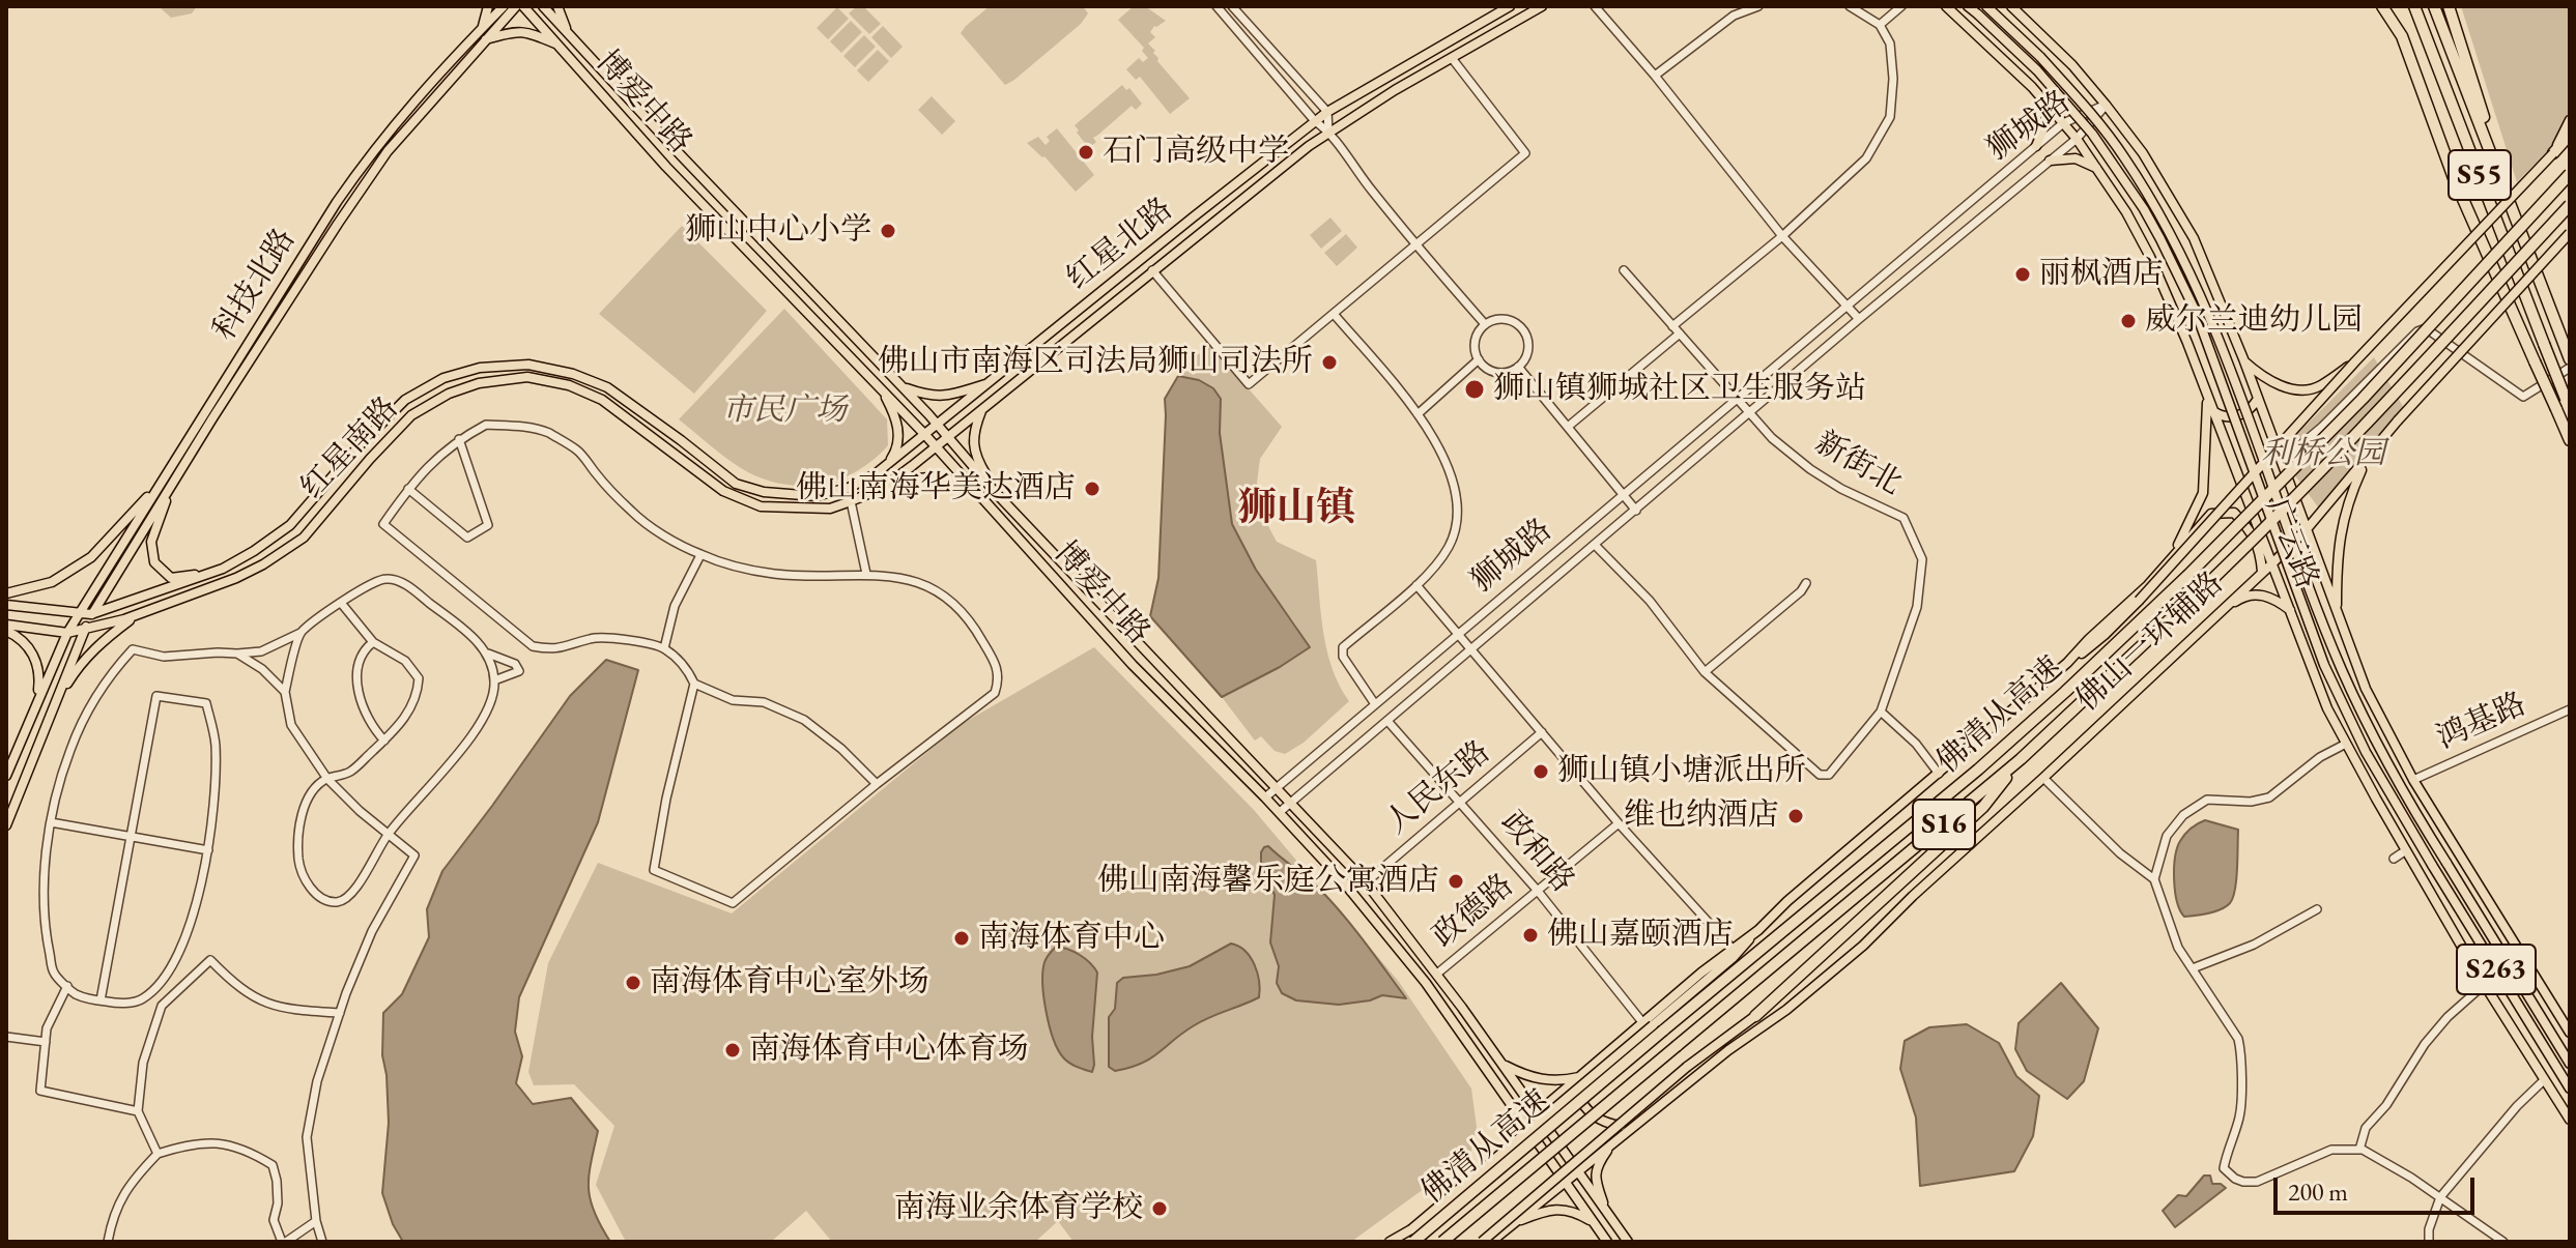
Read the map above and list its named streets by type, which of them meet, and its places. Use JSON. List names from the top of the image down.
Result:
{
  "streets": {
    "highway": ["S55", "佛清从高速", "S16"],
    "main road": [
      "博爱中路",
      "红星北路",
      "科技北路",
      "红星南路",
      "广云路",
      "佛山一环辅路",
      "S263"
    ],
    "street": [
      "狮城路",
      "新街北",
      "鸿基路",
      "人民东路",
      "政和路",
      "政德路"
    ]
  },
  "crossings": [
    ["博爱中路", "狮城路"],
    ["博爱中路", "红星北路"],
    ["博爱中路", "红星南路"],
    ["博爱中路", "佛山一环辅路"],
    ["博爱中路", "人民东路"],
    ["博爱中路", "政德路"],
    ["狮城路", "新街北"],
    ["狮城路", "广云路"],
    ["狮城路", "政和路"],
    ["狮城路", "S263"],
    ["红星北路", "红星南路"],
    ["科技北路", "红星南路"],
    ["广云路", "佛山一环辅路"],
    ["广云路", "鸿基路"],
    ["广云路", "S263"],
    ["佛山一环辅路", "政和路"],
    ["人民东路", "政和路"],
    ["政和路", "政德路"]
  ],
  "districts": ["狮山镇"],
  "parks": ["市民广场", "利桥公园"],
  "places": [
    "石门高级中学",
    "狮山中心小学",
    "丽枫酒店",
    "威尔兰迪幼儿园",
    "佛山市南海区司法局狮山司法所",
    "狮山镇狮城社区卫生服务站",
    "佛山南海华美达酒店",
    "狮山镇小塘派出所",
    "维也纳酒店",
    "佛山南海馨乐庭公寓酒店",
    "佛山嘉颐酒店",
    "南海体育中心",
    "南海体育中心室外场",
    "南海体育中心体育场",
    "南海业余体育学校"
  ],
  "scale_bar": "200 m"
}
